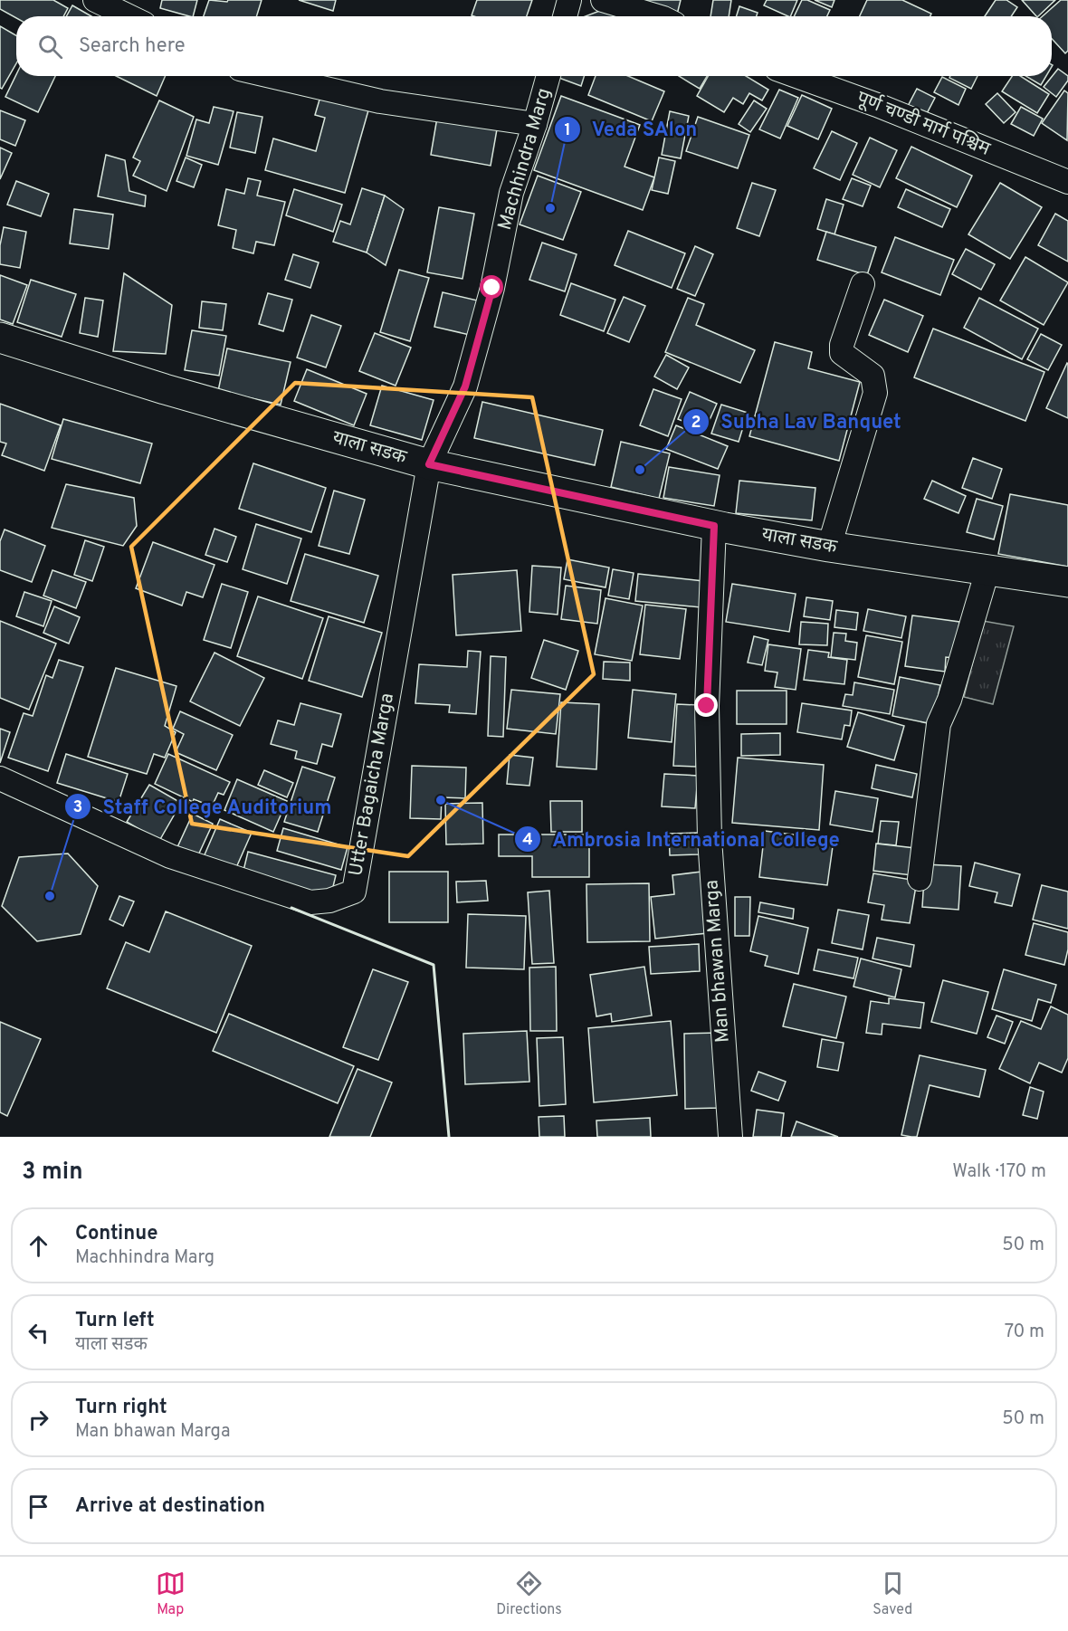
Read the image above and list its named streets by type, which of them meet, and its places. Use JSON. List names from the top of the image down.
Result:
{
  "streets": {
    "main road": ["याला सडक"],
    "street": [
      "पूर्ण चण्डी मार्ग पश्चिम",
      "Machhindra Marg",
      "Utter Bagaicha Marga",
      "Man bhawan Marga"
    ]
  },
  "crossings": [
    ["Machhindra Marg", "याला सडक"],
    ["Machhindra Marg", "Utter Bagaicha Marga"],
    ["याला सडक", "Utter Bagaicha Marga"],
    ["याला सडक", "Man bhawan Marga"]
  ],
  "places": [
    "Veda SAlon",
    "Subha Lav Banquet",
    "Ambrosia International College",
    "Staff College Auditorium"
  ],
  "page": {
    "search": "Search here",
    "heading": ["3 min", "Walk · 170 m"],
    "list": [
      ["Continue", "Machhindra Marg", "50 m"],
      ["Turn left", "याला सडक", "70 m"],
      ["Turn right", "Man bhawan Marga", "50 m"],
      "Arrive at destination"
    ],
    "nav": ["Map", "Directions", "Saved"]
  }
}
